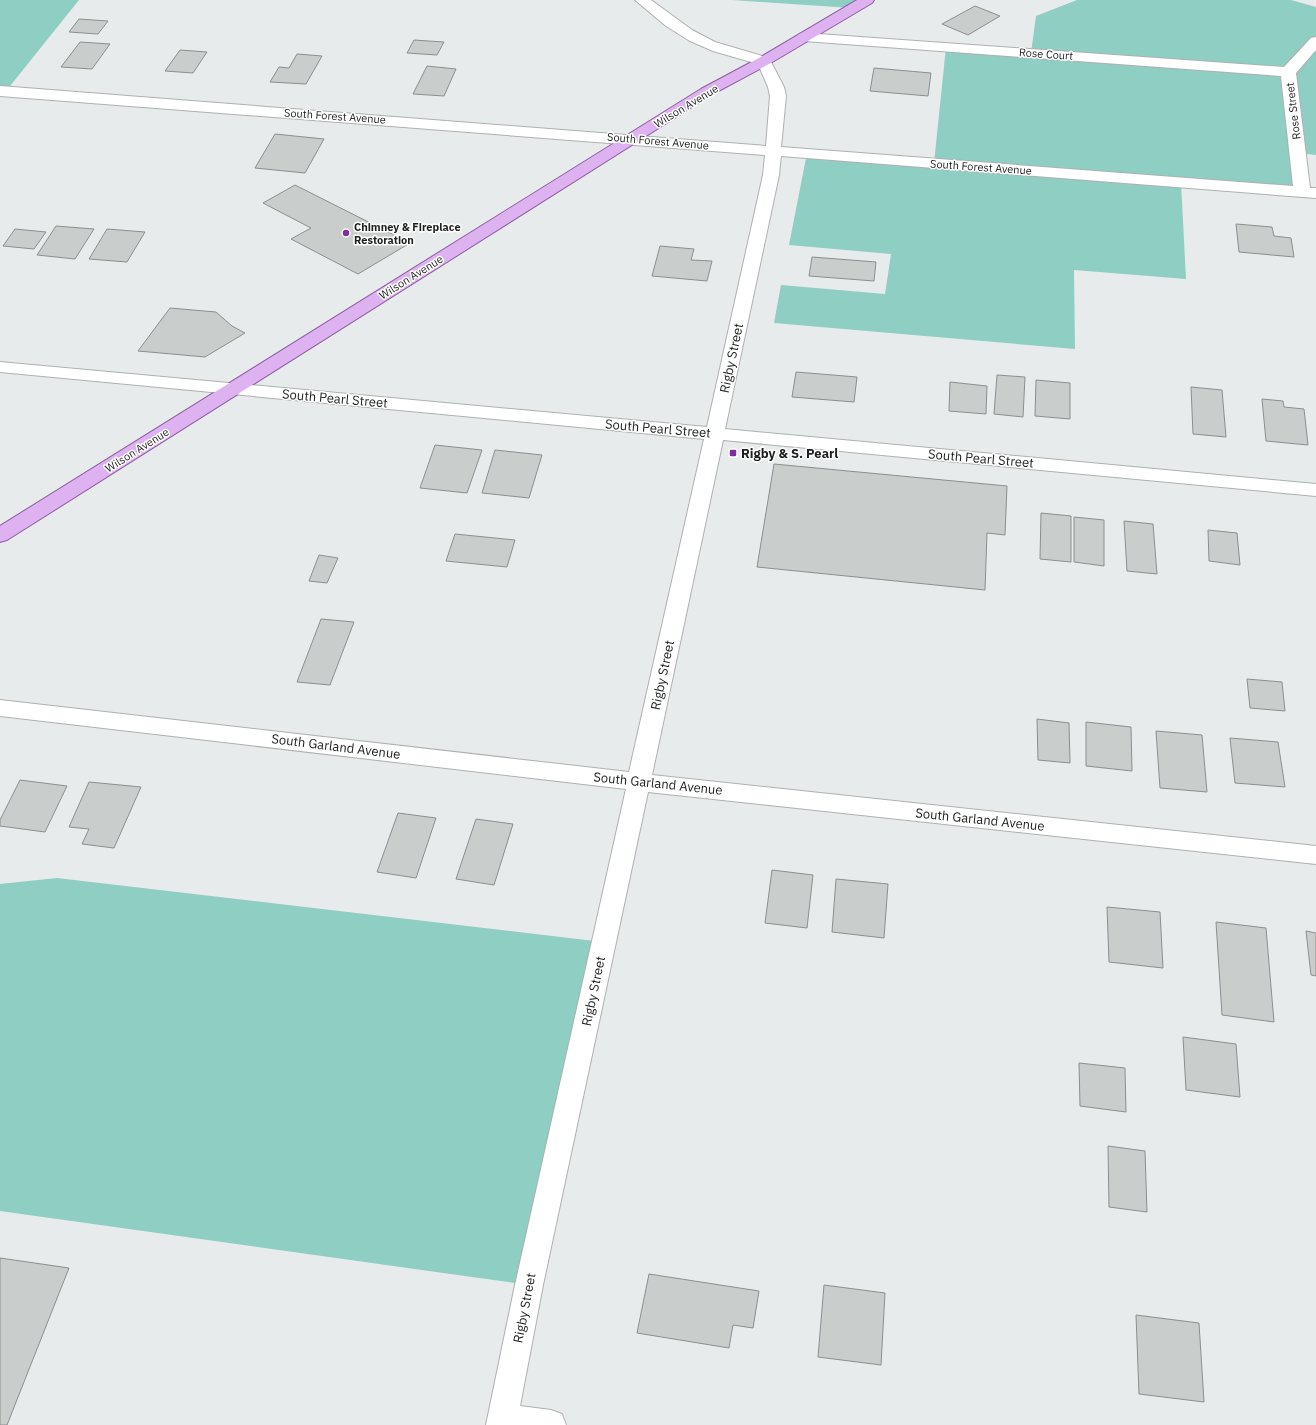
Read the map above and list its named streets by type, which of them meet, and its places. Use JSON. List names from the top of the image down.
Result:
{
  "streets": {
    "main road": ["Wilson Avenue"],
    "street": [
      "Rose Court",
      "Rose Street",
      "South Forest Avenue",
      "Rigby Street",
      "South Pearl Street",
      "South Garland Avenue"
    ]
  },
  "crossings": [
    ["Rose Court", "Wilson Avenue"],
    ["Rose Court", "Rose Street"],
    ["Wilson Avenue", "South Forest Avenue"],
    ["Wilson Avenue", "Rigby Street"],
    ["Wilson Avenue", "South Pearl Street"],
    ["Rose Street", "South Forest Avenue"],
    ["South Forest Avenue", "Rigby Street"],
    ["Rigby Street", "South Pearl Street"],
    ["Rigby Street", "South Garland Avenue"]
  ],
  "places": {
    "other": ["Chimney & Fireplace Restoration"],
    "transit": ["Rigby & S. Pearl"]
  }
}
